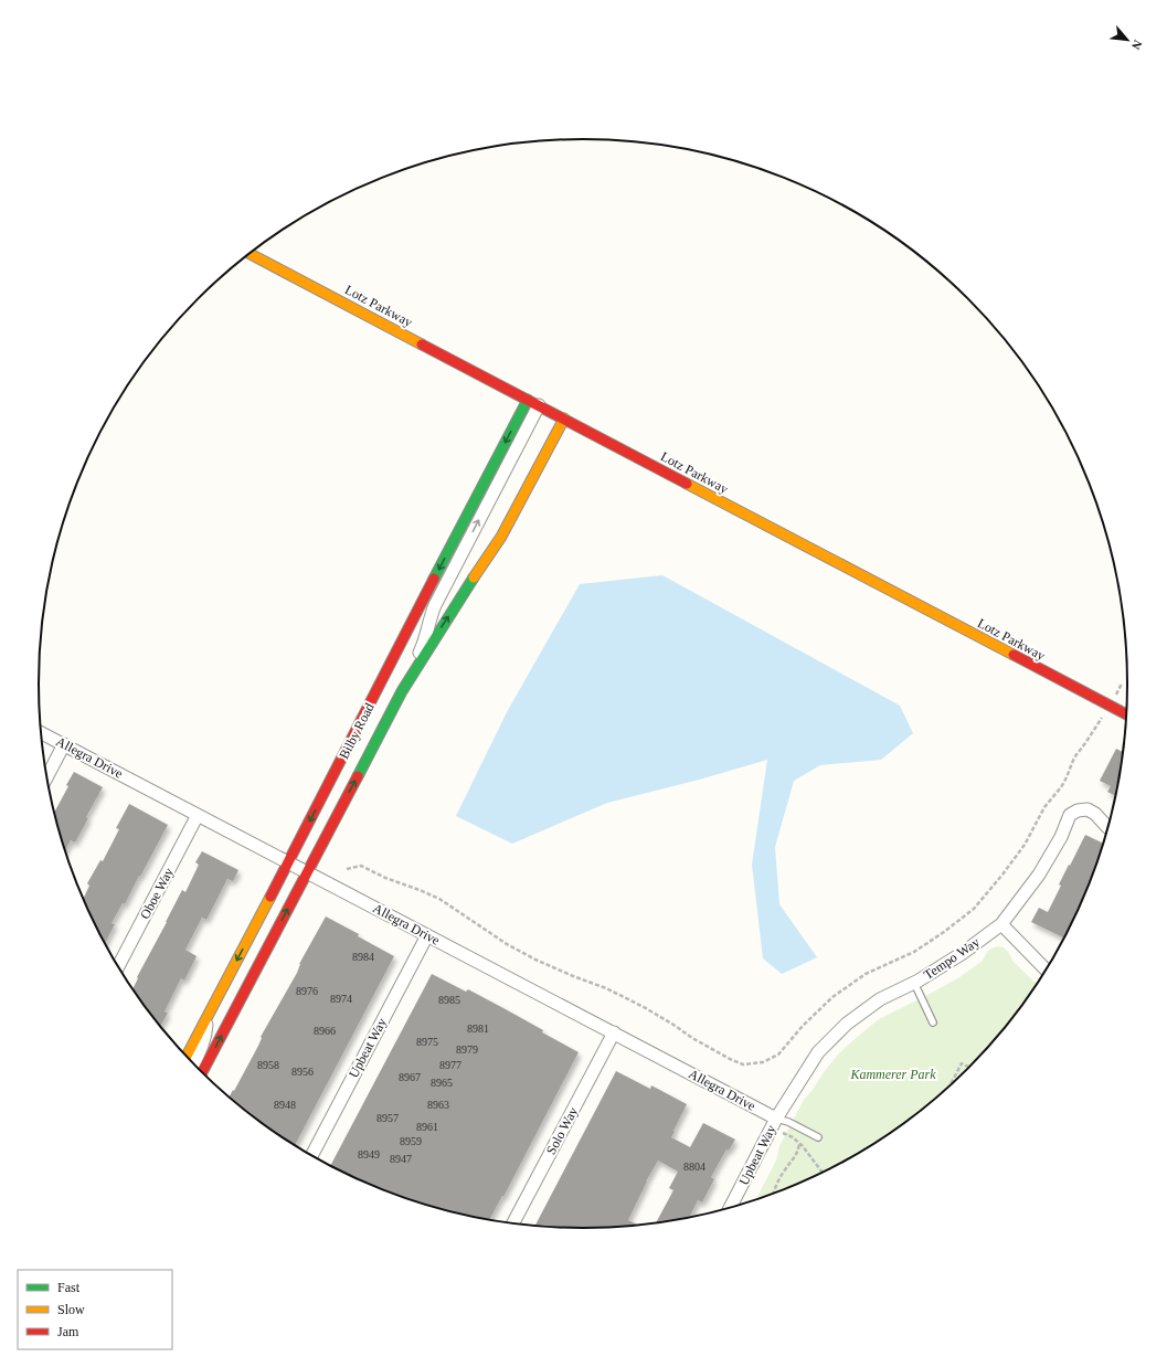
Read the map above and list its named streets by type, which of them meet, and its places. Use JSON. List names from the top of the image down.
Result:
{
  "streets": {
    "street": [
      "Lotz Parkway",
      "Bilby Road",
      "Allegra Drive",
      "Oboe Way",
      "Tempo Way",
      "Upbeat Way",
      "Solo Way"
    ]
  },
  "crossings": [
    ["Lotz Parkway", "Bilby Road"],
    ["Bilby Road", "Allegra Drive"],
    ["Allegra Drive", "Oboe Way"],
    ["Allegra Drive", "Tempo Way"],
    ["Allegra Drive", "Upbeat Way"],
    ["Allegra Drive", "Solo Way"],
    ["Tempo Way", "Upbeat Way"]
  ],
  "parks": ["Kammerer Park"],
  "house_numbers": [
    "8984",
    "8976",
    "8974",
    "8985",
    "8981",
    "8966",
    "8975",
    "8979",
    "8958",
    "8977",
    "8956",
    "8967",
    "8965",
    "8948",
    "8963",
    "8957",
    "8961",
    "8959",
    "8949",
    "8947",
    "8804"
  ],
  "legend": ["Fast", "Slow", "Jam"],
  "north": "bottom right"
}
